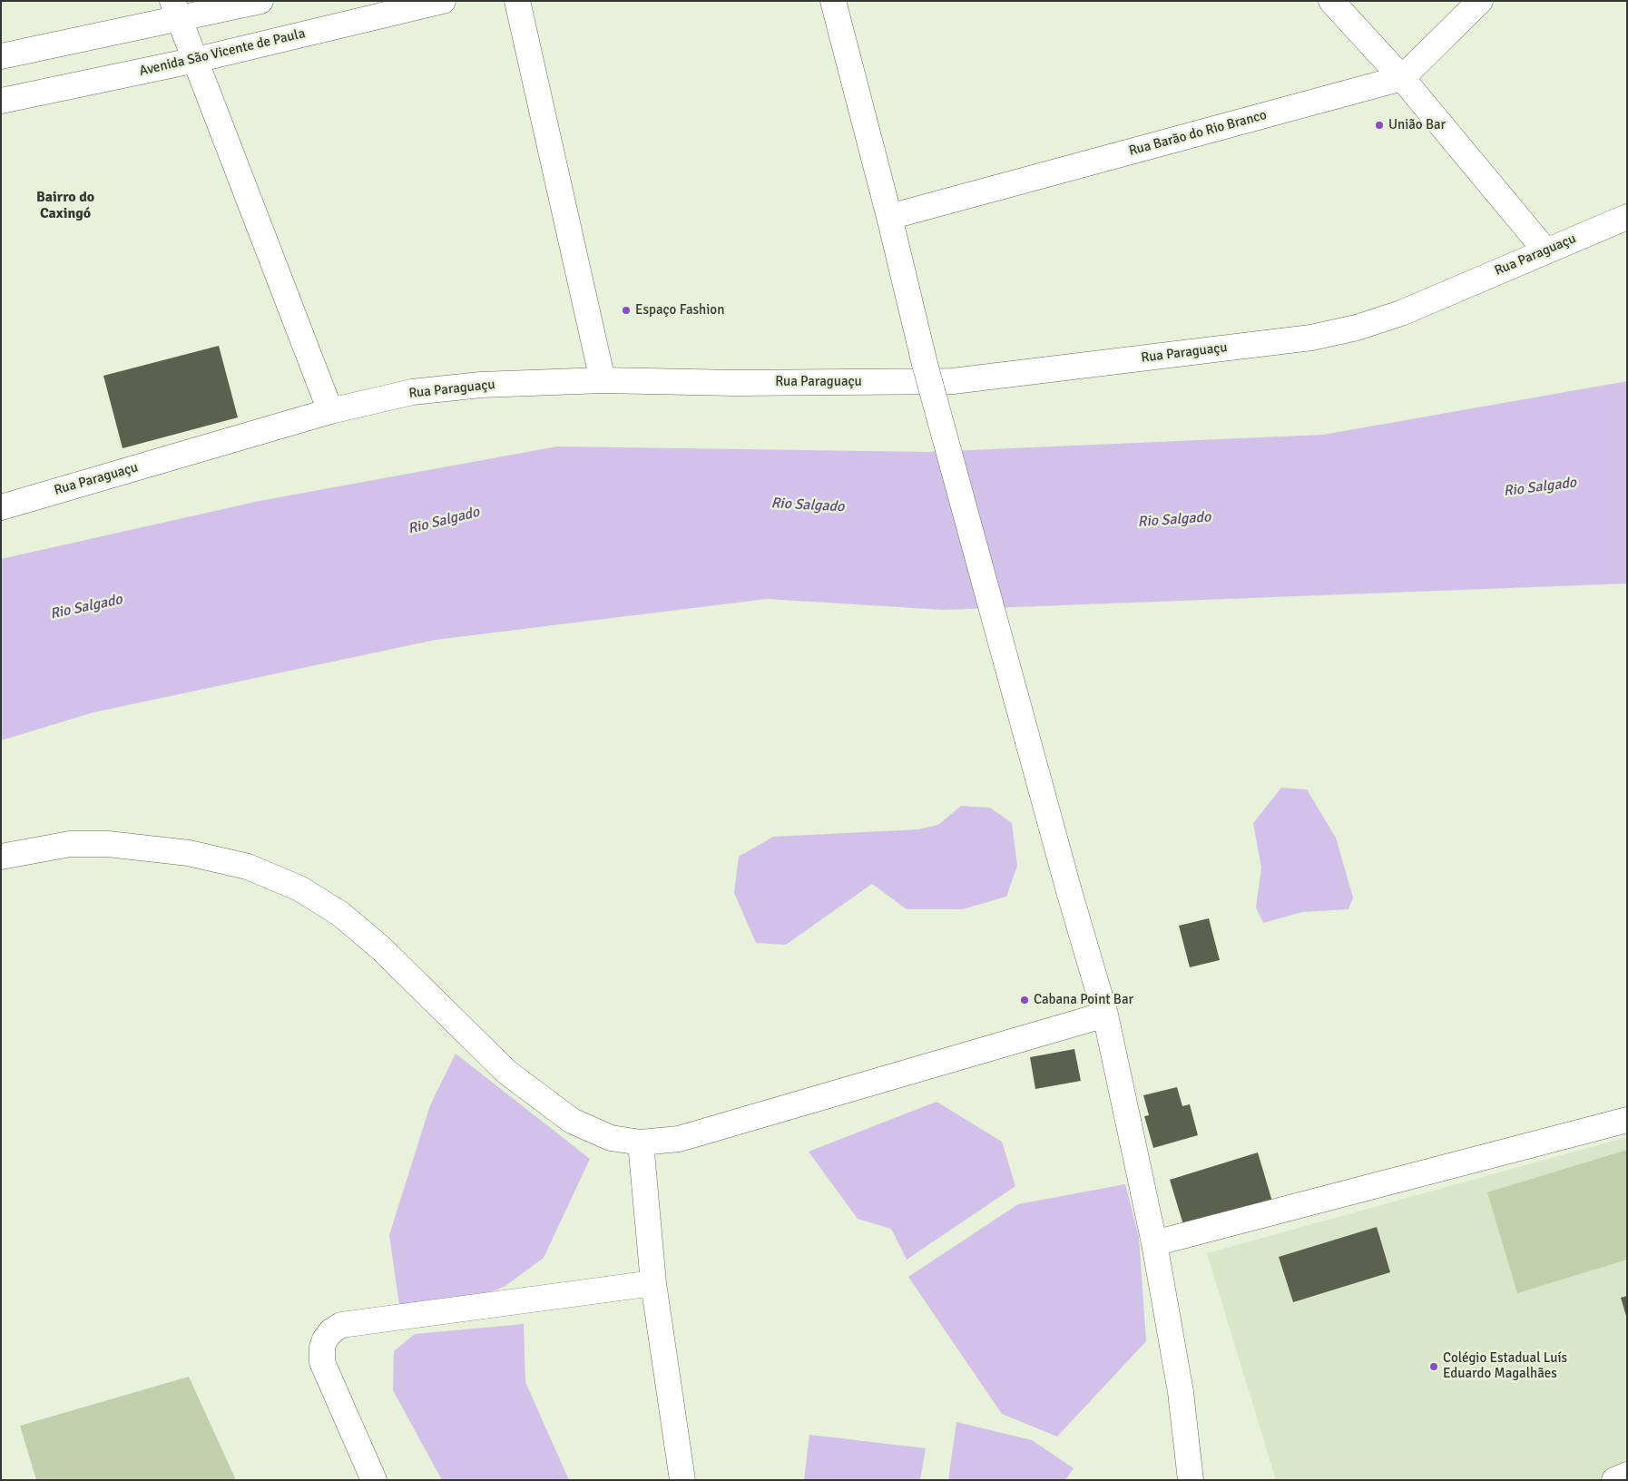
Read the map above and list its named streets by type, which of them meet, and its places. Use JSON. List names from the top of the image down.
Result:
{
  "streets": {
    "street": ["Avenida São Vicente de Paula", "Rua Barão do Rio Branco", "Rua Paraguaçu"]
  },
  "districts": ["Bairro do Caxingó"],
  "water": ["Rio Salgado"],
  "places": [
    "União Bar",
    "Espaço Fashion",
    "Cabana Point Bar",
    "Colégio Estadual Luís Eduardo Magalhães"
  ]
}
